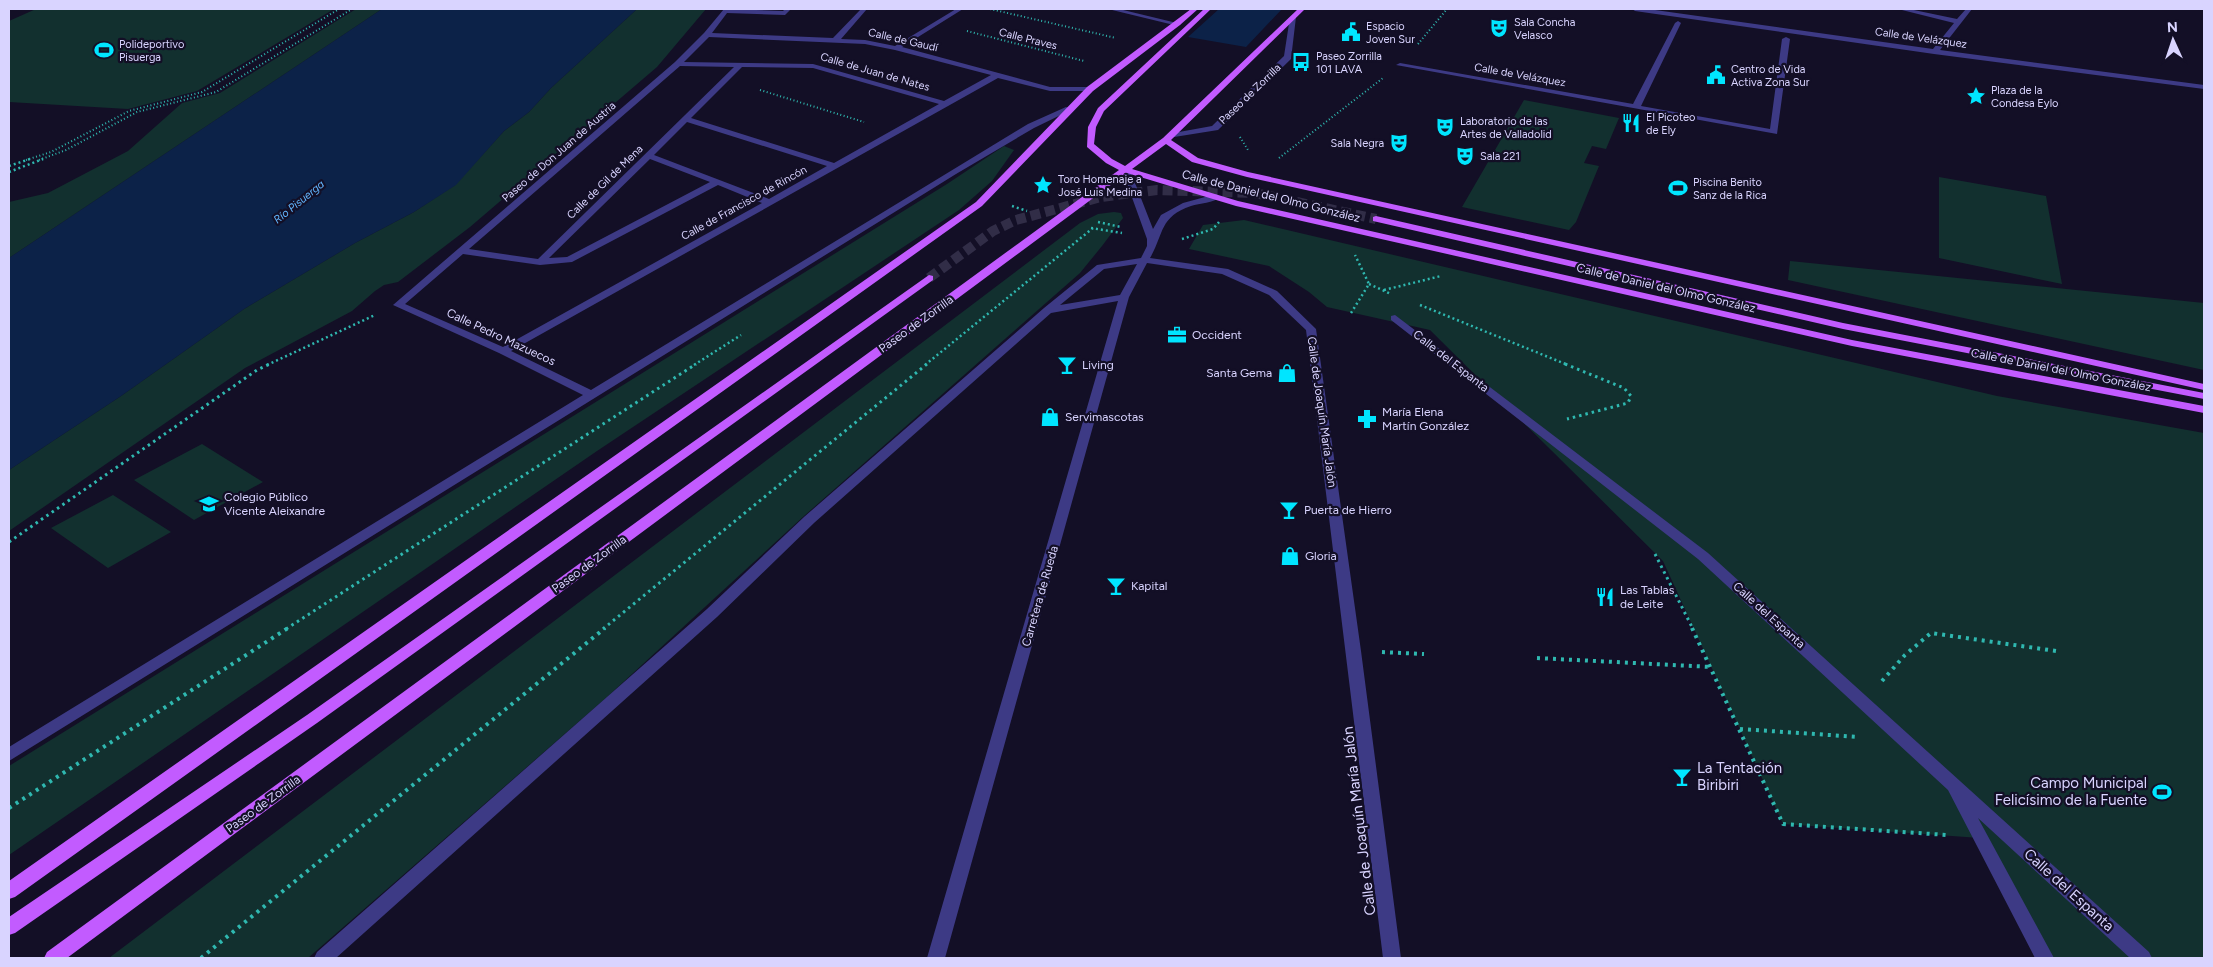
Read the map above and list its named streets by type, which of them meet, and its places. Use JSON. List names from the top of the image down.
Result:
{
  "streets": {
    "main road": ["Paseo de Zorrilla", "Calle de Daniel del Olmo González"],
    "street": [
      "Calle de Velázquez",
      "Calle de Gaudí",
      "Calle de Juan de Nates",
      "Paseo de Don Juan de Austria",
      "Calle de Gil de Mena",
      "Calle de Francisco de Rincón",
      "Calle Pedro Mazuecos",
      "Calle del Espanta",
      "Calle de Joaquín María Jalón",
      "Carretera de Rueda"
    ],
    "path": ["Calle Praves"]
  },
  "crossings": [
    ["Calle de Gaudí", "Paseo de Don Juan de Austria"],
    ["Calle de Gaudí", "Calle de Francisco de Rincón"],
    ["Calle de Juan de Nates", "Paseo de Don Juan de Austria"],
    ["Calle de Juan de Nates", "Calle de Gil de Mena"],
    ["Calle de Juan de Nates", "Calle de Francisco de Rincón"],
    ["Paseo de Zorrilla", "Calle de Daniel del Olmo González"],
    ["Paseo de Don Juan de Austria", "Calle Pedro Mazuecos"],
    ["Calle de Daniel del Olmo González", "Carretera de Rueda"],
    ["Calle de Francisco de Rincón", "Calle Pedro Mazuecos"],
    ["Calle de Joaquín María Jalón", "Carretera de Rueda"]
  ],
  "water": ["Río Pisuerga"],
  "places": {
    "theatre": [
      "Sala Concha Velasco",
      "Laboratorio de las Artes de Valladolid",
      "Sala Negra",
      "Sala 221"
    ],
    "public building": ["Espacio Joven Sur", "Centro de Vida Activa Zona Sur"],
    "sports": ["Polideportivo Pisuerga", "Piscina Benito Sanz de la Rica", "Campo Municipal Felicísimo de la Fuente"],
    "bus stop": ["Paseo Zorrilla 101 LAVA"],
    "place": ["Plaza de la Condesa Eylo", "Toro Homenaje a José Luis Medina"],
    "restaurant": ["El Picoteo de Ely", "Las Tablas de Leite"],
    "office": ["Occident"],
    "bar": [
      "Living",
      "Puerta de Hierro",
      "Kapital",
      "La Tentación Biribiri"
    ],
    "shop": ["Santa Gema", "Servimascotas", "Gloria"],
    "pharmacy": ["María Elena Martín González"],
    "school or university": ["Colegio Público Vicente Aleixandre"]
  },
  "north": "top"
}
